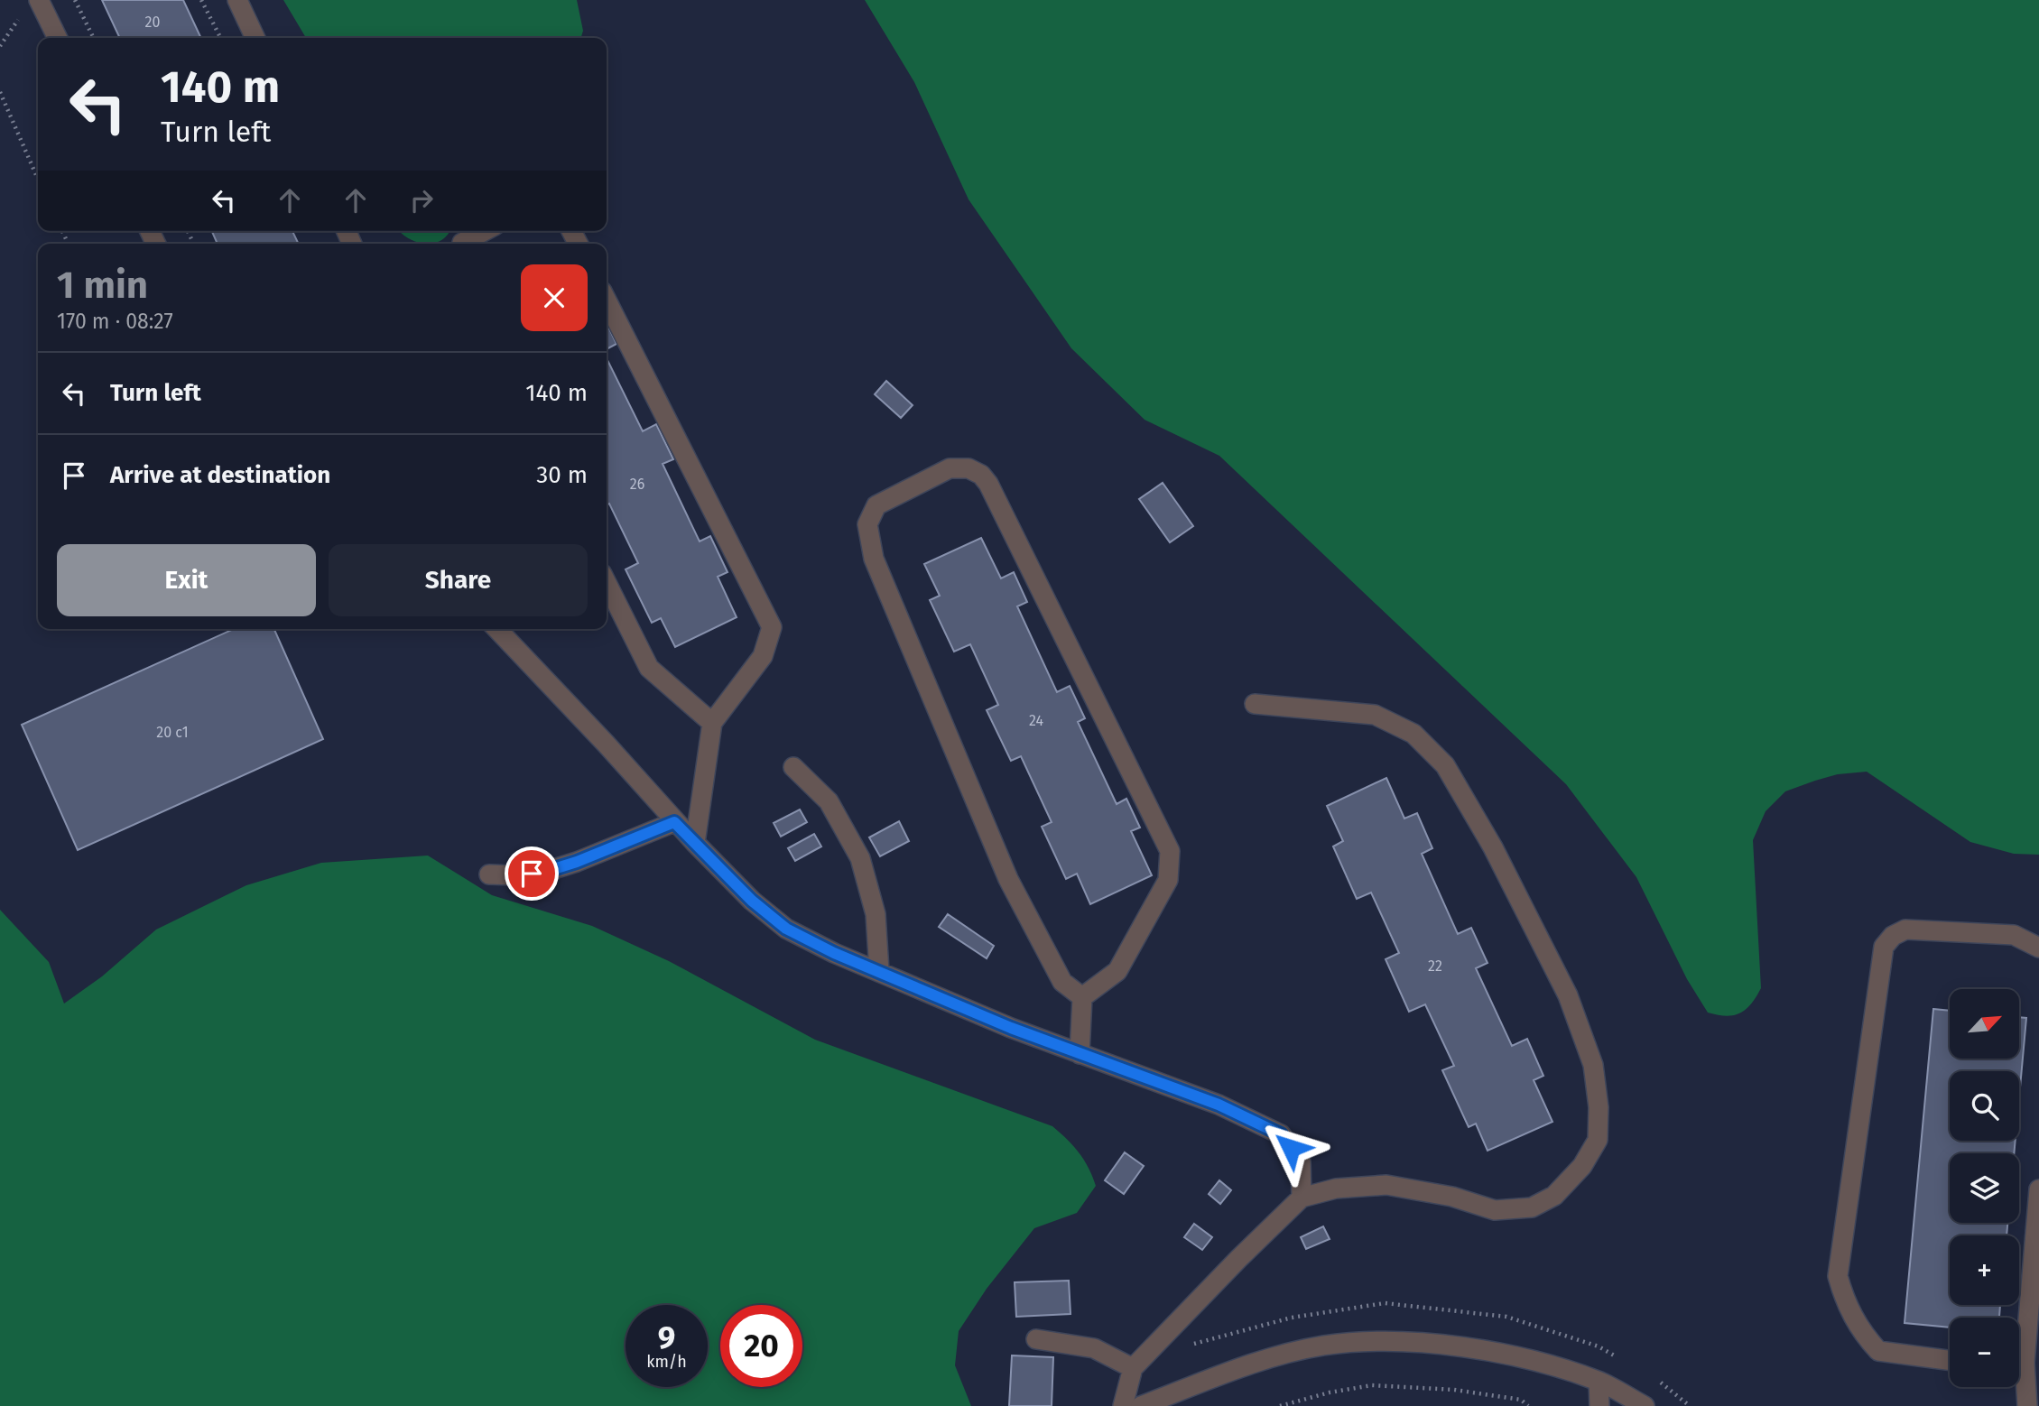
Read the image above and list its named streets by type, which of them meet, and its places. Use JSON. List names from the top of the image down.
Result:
{
  "house_numbers": [
    "20",
    "26",
    "24",
    "20 с1",
    "22"
  ],
  "north": "top right",
  "page": {
    "turn": ["140 m", "Turn left"],
    "heading": ["1 min", "170 m · 08:27"],
    "list": [
      {
        "name": "Turn left",
        "value": "140 m"
      },
      {
        "name": "Arrive at destination",
        "value": "30 m"
      }
    ],
    "buttons": ["Exit", "Share"],
    "map_buttons": ["+", "−"],
    "speed": "9 km/h",
    "limit": "20"
  }
}
